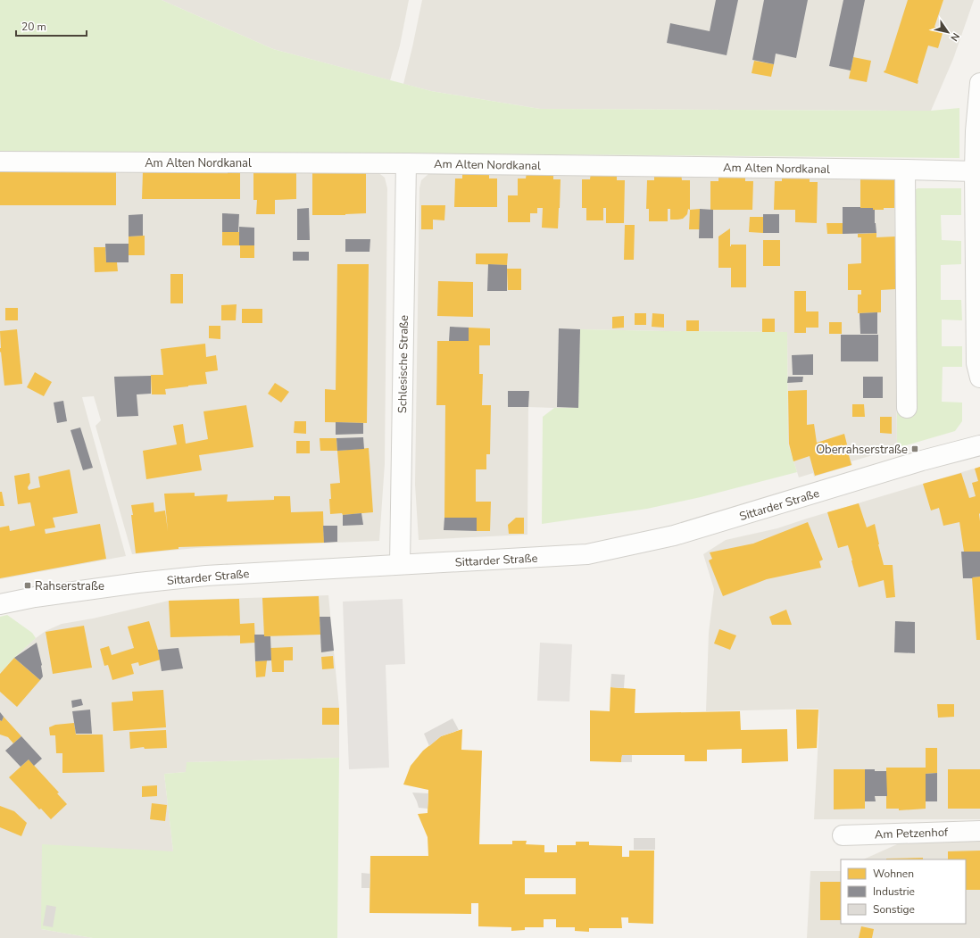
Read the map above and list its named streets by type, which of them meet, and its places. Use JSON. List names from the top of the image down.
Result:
{
  "streets": {
    "street": [
      "Am Alten Nordkanal",
      "Schlesische Straße",
      "Sittarder Straße",
      "Am Petzenhof"
    ]
  },
  "crossings": [
    ["Am Alten Nordkanal", "Schlesische Straße"],
    ["Schlesische Straße", "Sittarder Straße"]
  ],
  "places": {
    "transit": ["Oberrahserstraße", "Rahserstraße"]
  },
  "legend": ["Wohnen", "Industrie", "Sonstige"],
  "scale_bar": "20 m",
  "north": "bottom right"
}
